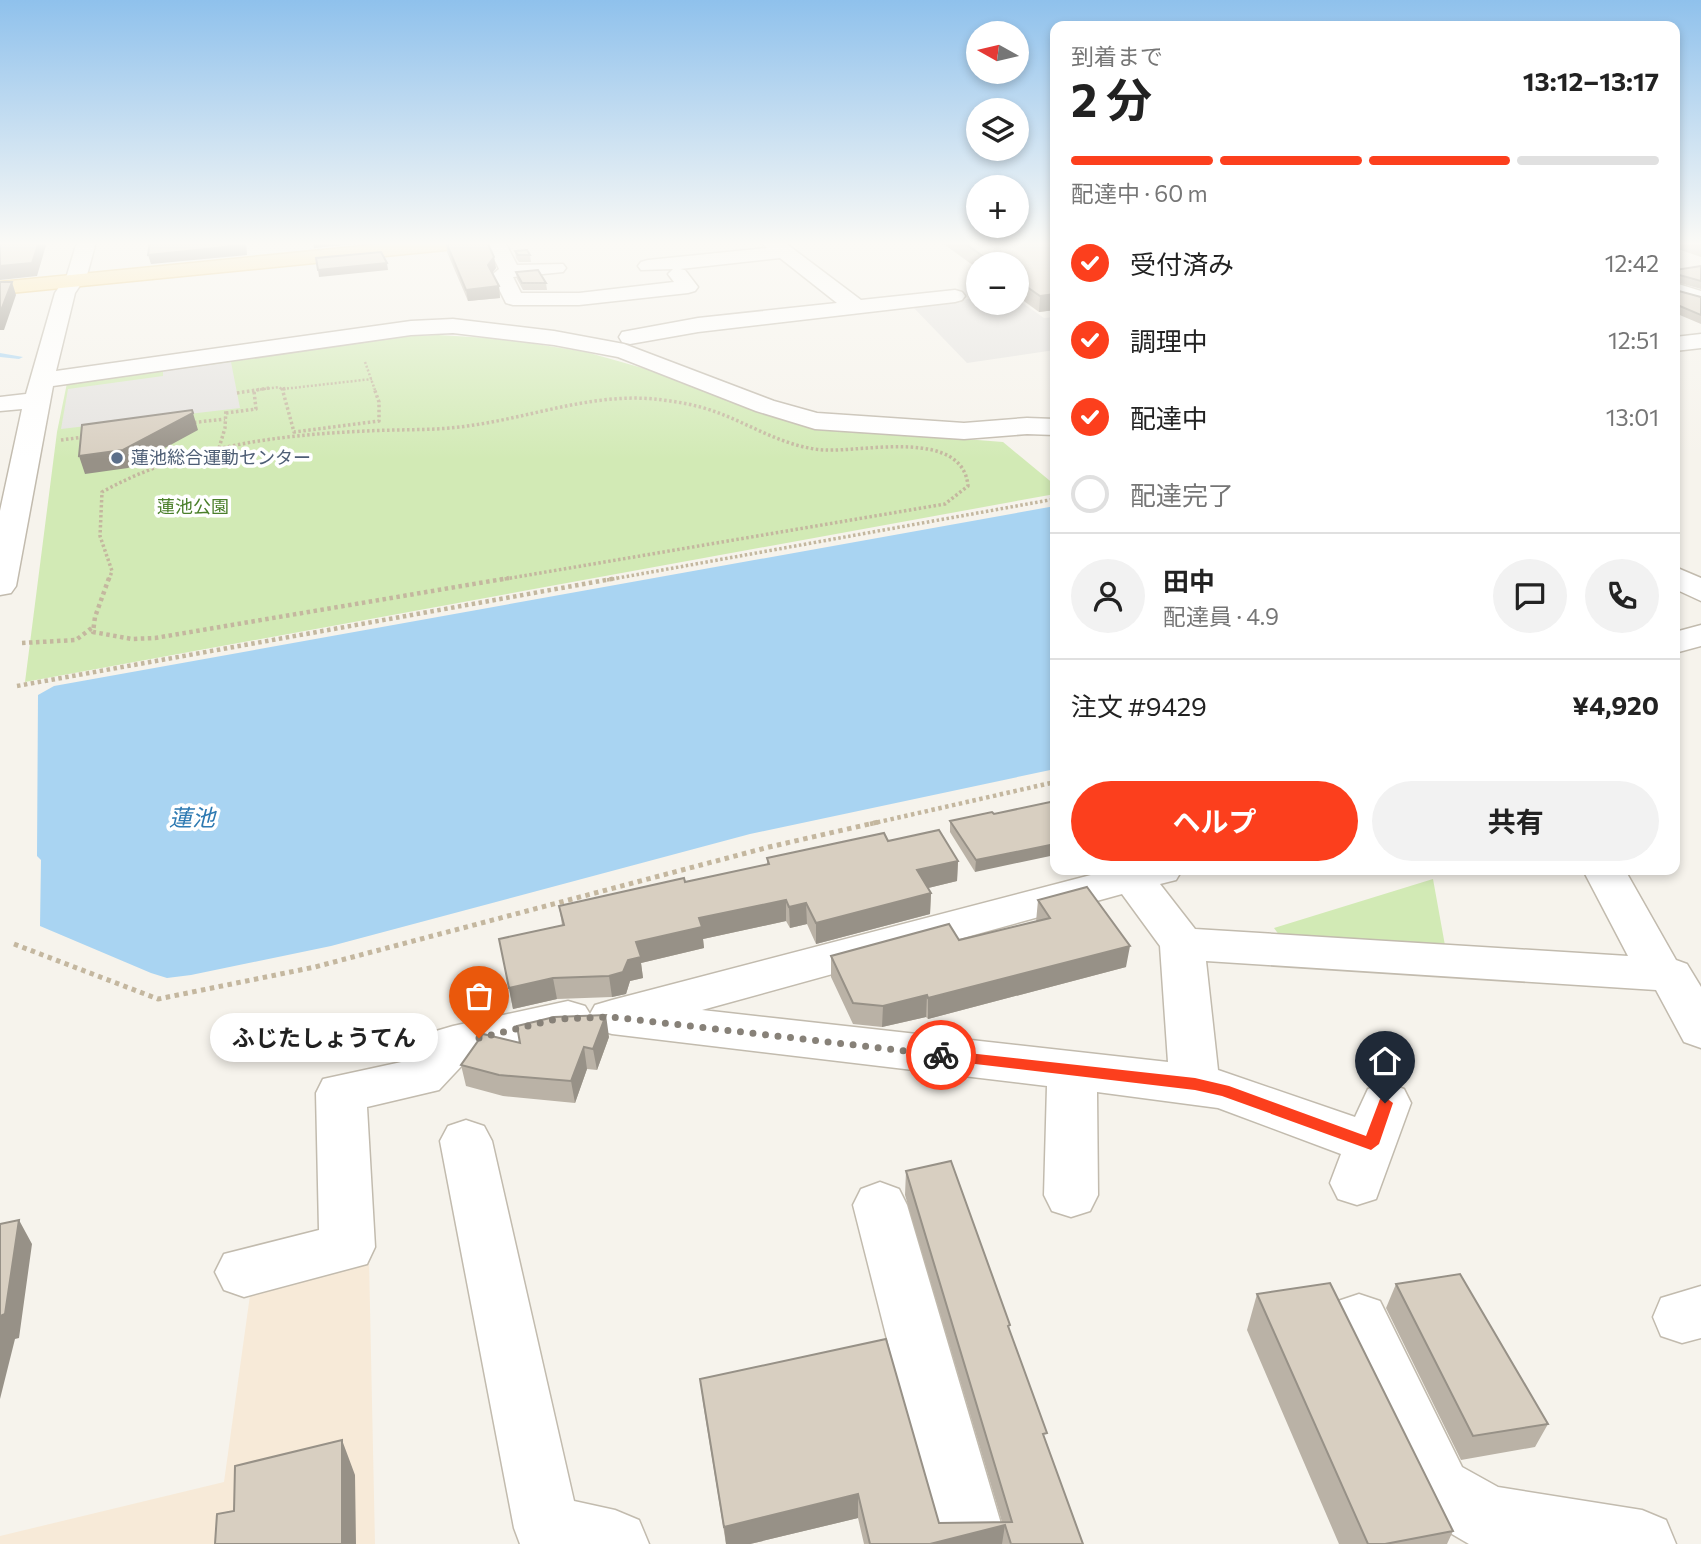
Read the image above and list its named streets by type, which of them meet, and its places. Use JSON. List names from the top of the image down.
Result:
{
  "water": ["蓮池"],
  "parks": ["蓮池公園"],
  "places": ["蓮池総合運動センター", "ふじたしょうてん"],
  "north": "left",
  "page": {
    "map_buttons": ["+", "−"],
    "heading": ["2 分", "到着まで", "13:12–13:17"],
    "panel": [
      "田中",
      "配達員 · 4.9",
      "注文 #9429",
      "¥4,920"
    ],
    "bar": "配達中 · 60 m",
    "list": [
      ["受付済み", "12:42"],
      ["調理中", "12:51"],
      ["配達中", "13:01"],
      "配達完了"
    ],
    "buttons": ["ヘルプ", "共有"],
    "bubble": "ふじたしょうてん"
  }
}
